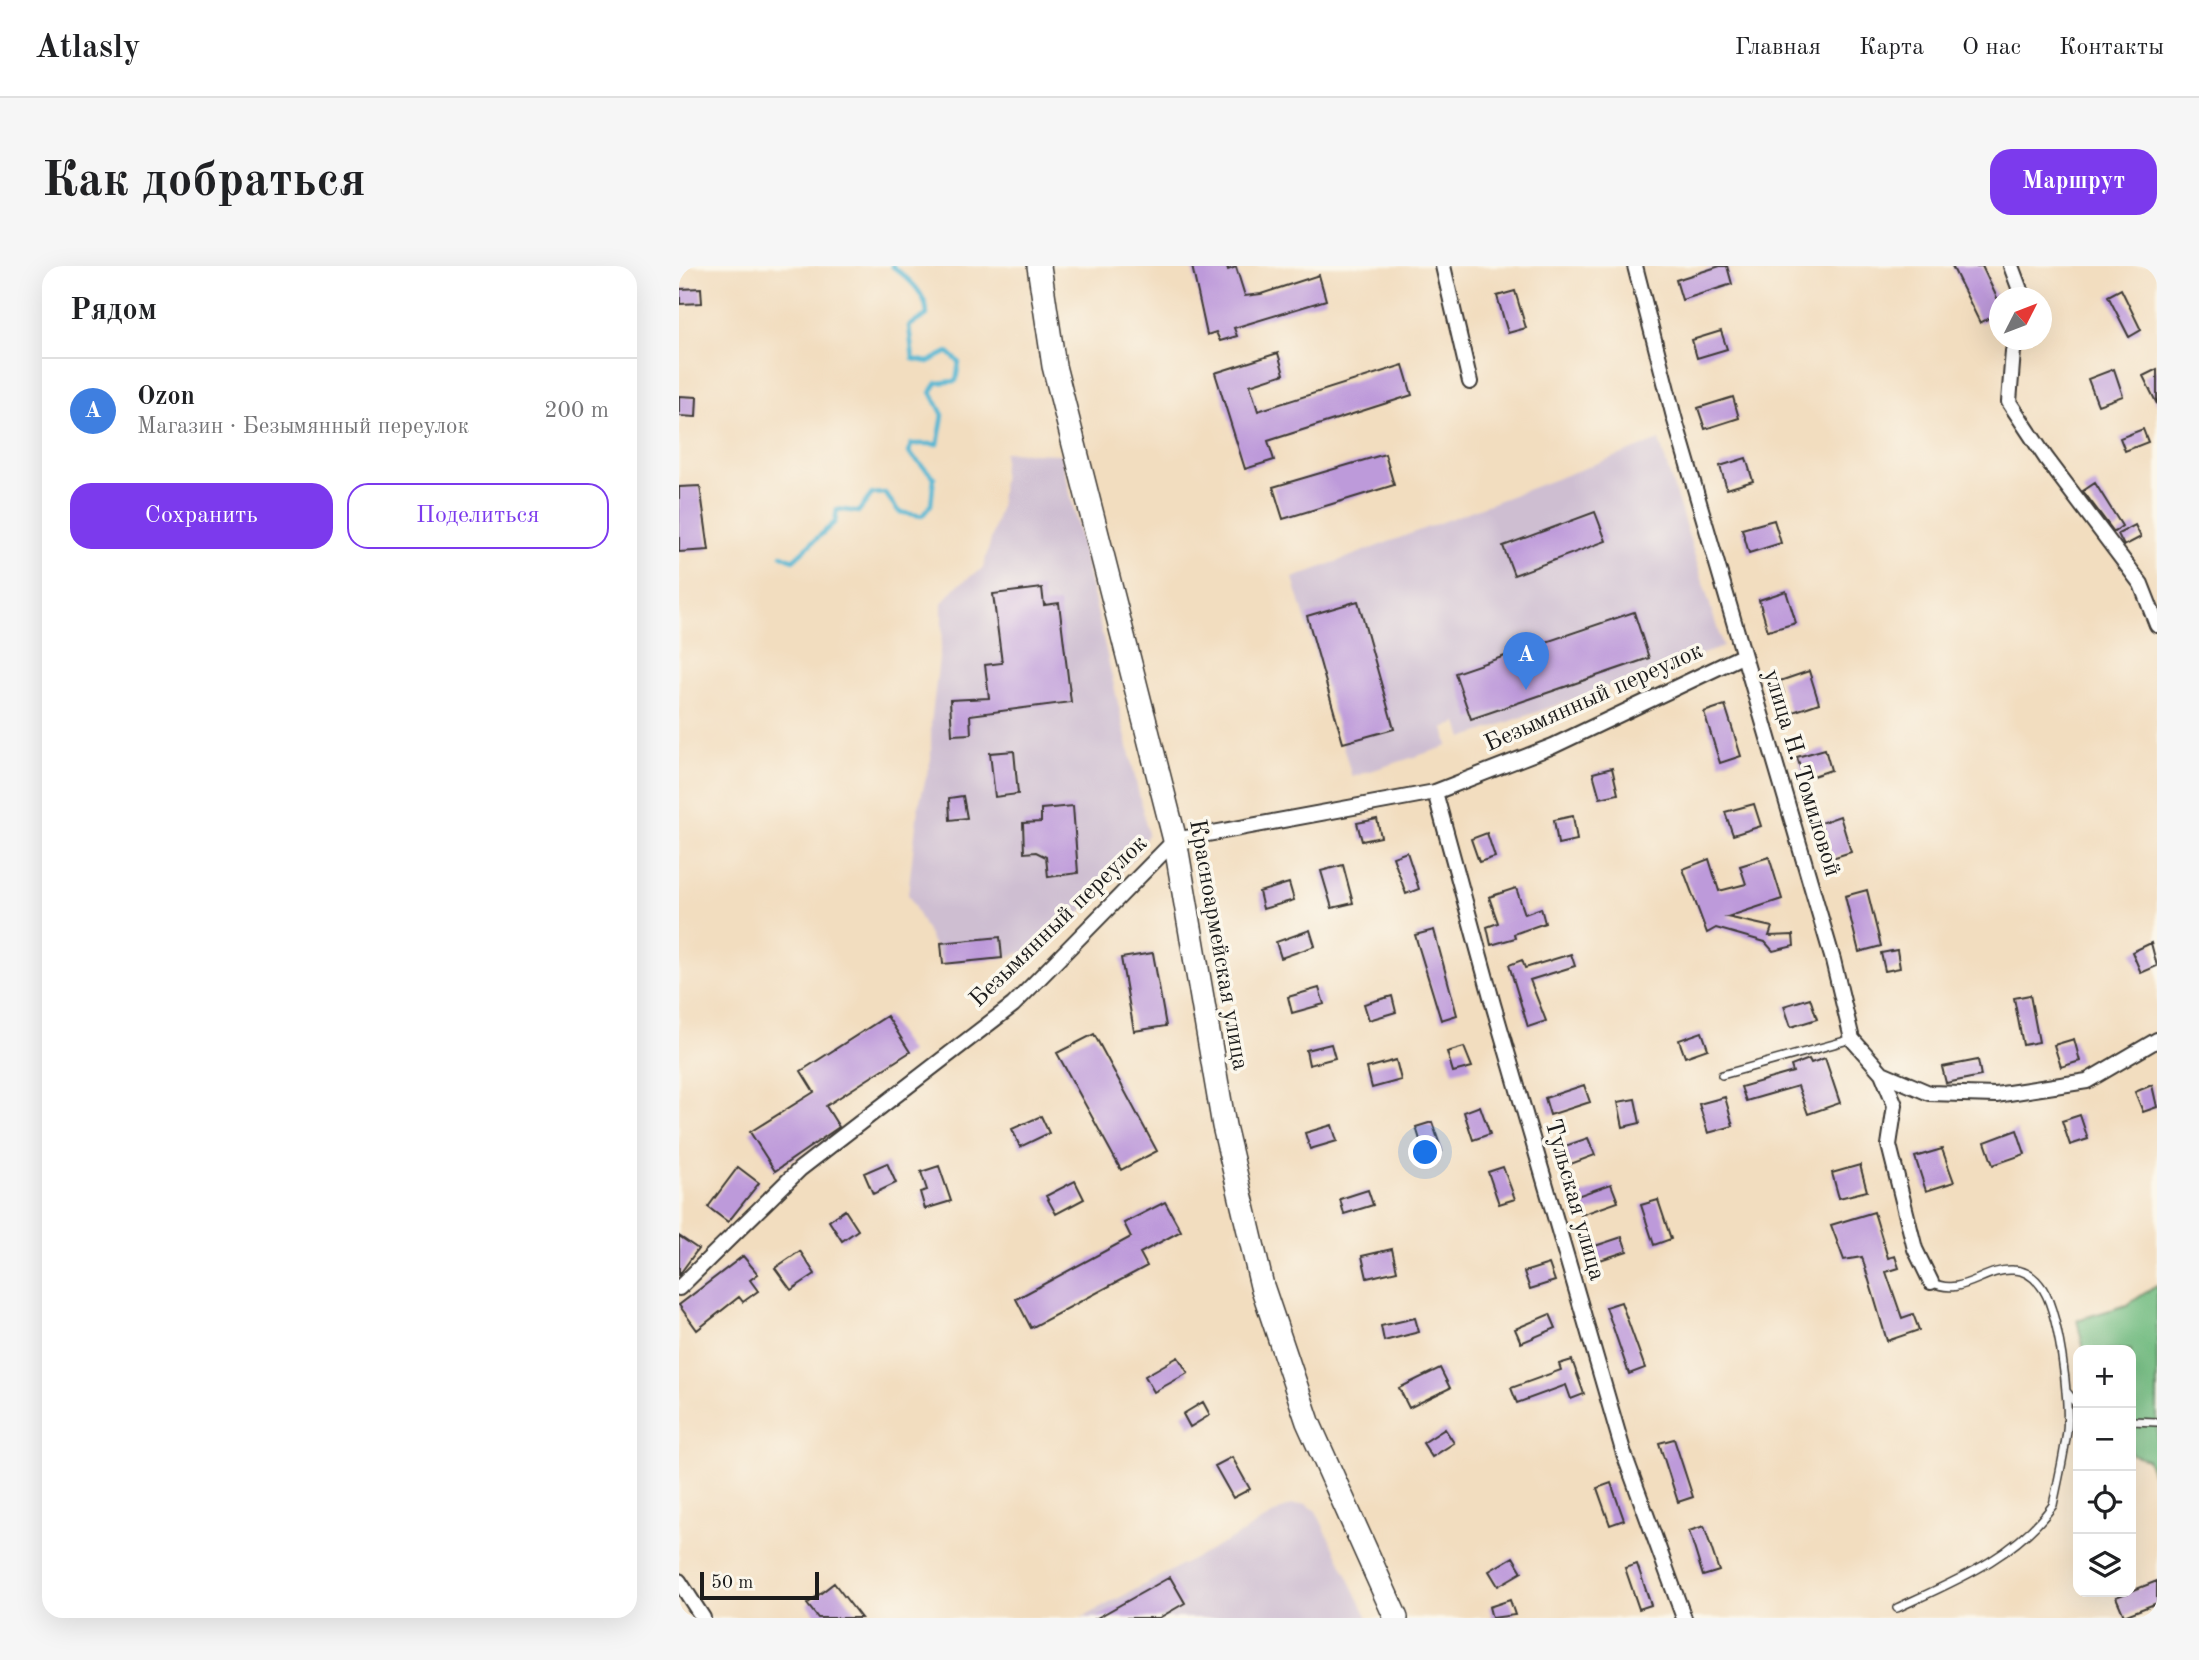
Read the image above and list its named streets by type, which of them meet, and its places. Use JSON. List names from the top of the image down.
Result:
{
  "streets": {
    "main road": ["Красноармейская улица"],
    "street": ["Безымянный переулок", "улица Н. Томиловой", "Тульская улица"]
  },
  "crossings": [
    ["Безымянный переулок", "улица Н. Томиловой"],
    ["Безымянный переулок", "Красноармейская улица"],
    ["Безымянный переулок", "Тульская улица"]
  ],
  "scale_bar": "50 m",
  "north": "top right",
  "page": {
    "header": "Atlasly",
    "nav": [
      "Главная",
      "Карта",
      "О нас",
      "Контакты"
    ],
    "buttons": [
      "Маршрут",
      ["Сохранить", "Поделиться"]
    ],
    "title": "Как добраться",
    "heading": "Рядом",
    "list": [
      {
        "mark": "A",
        "name": "Ozon",
        "note": "Магазин · Безымянный переулок",
        "value": "200 m"
      }
    ],
    "pins": "A",
    "map_buttons": ["+", "−"],
    "scale": "50 m"
  }
}
